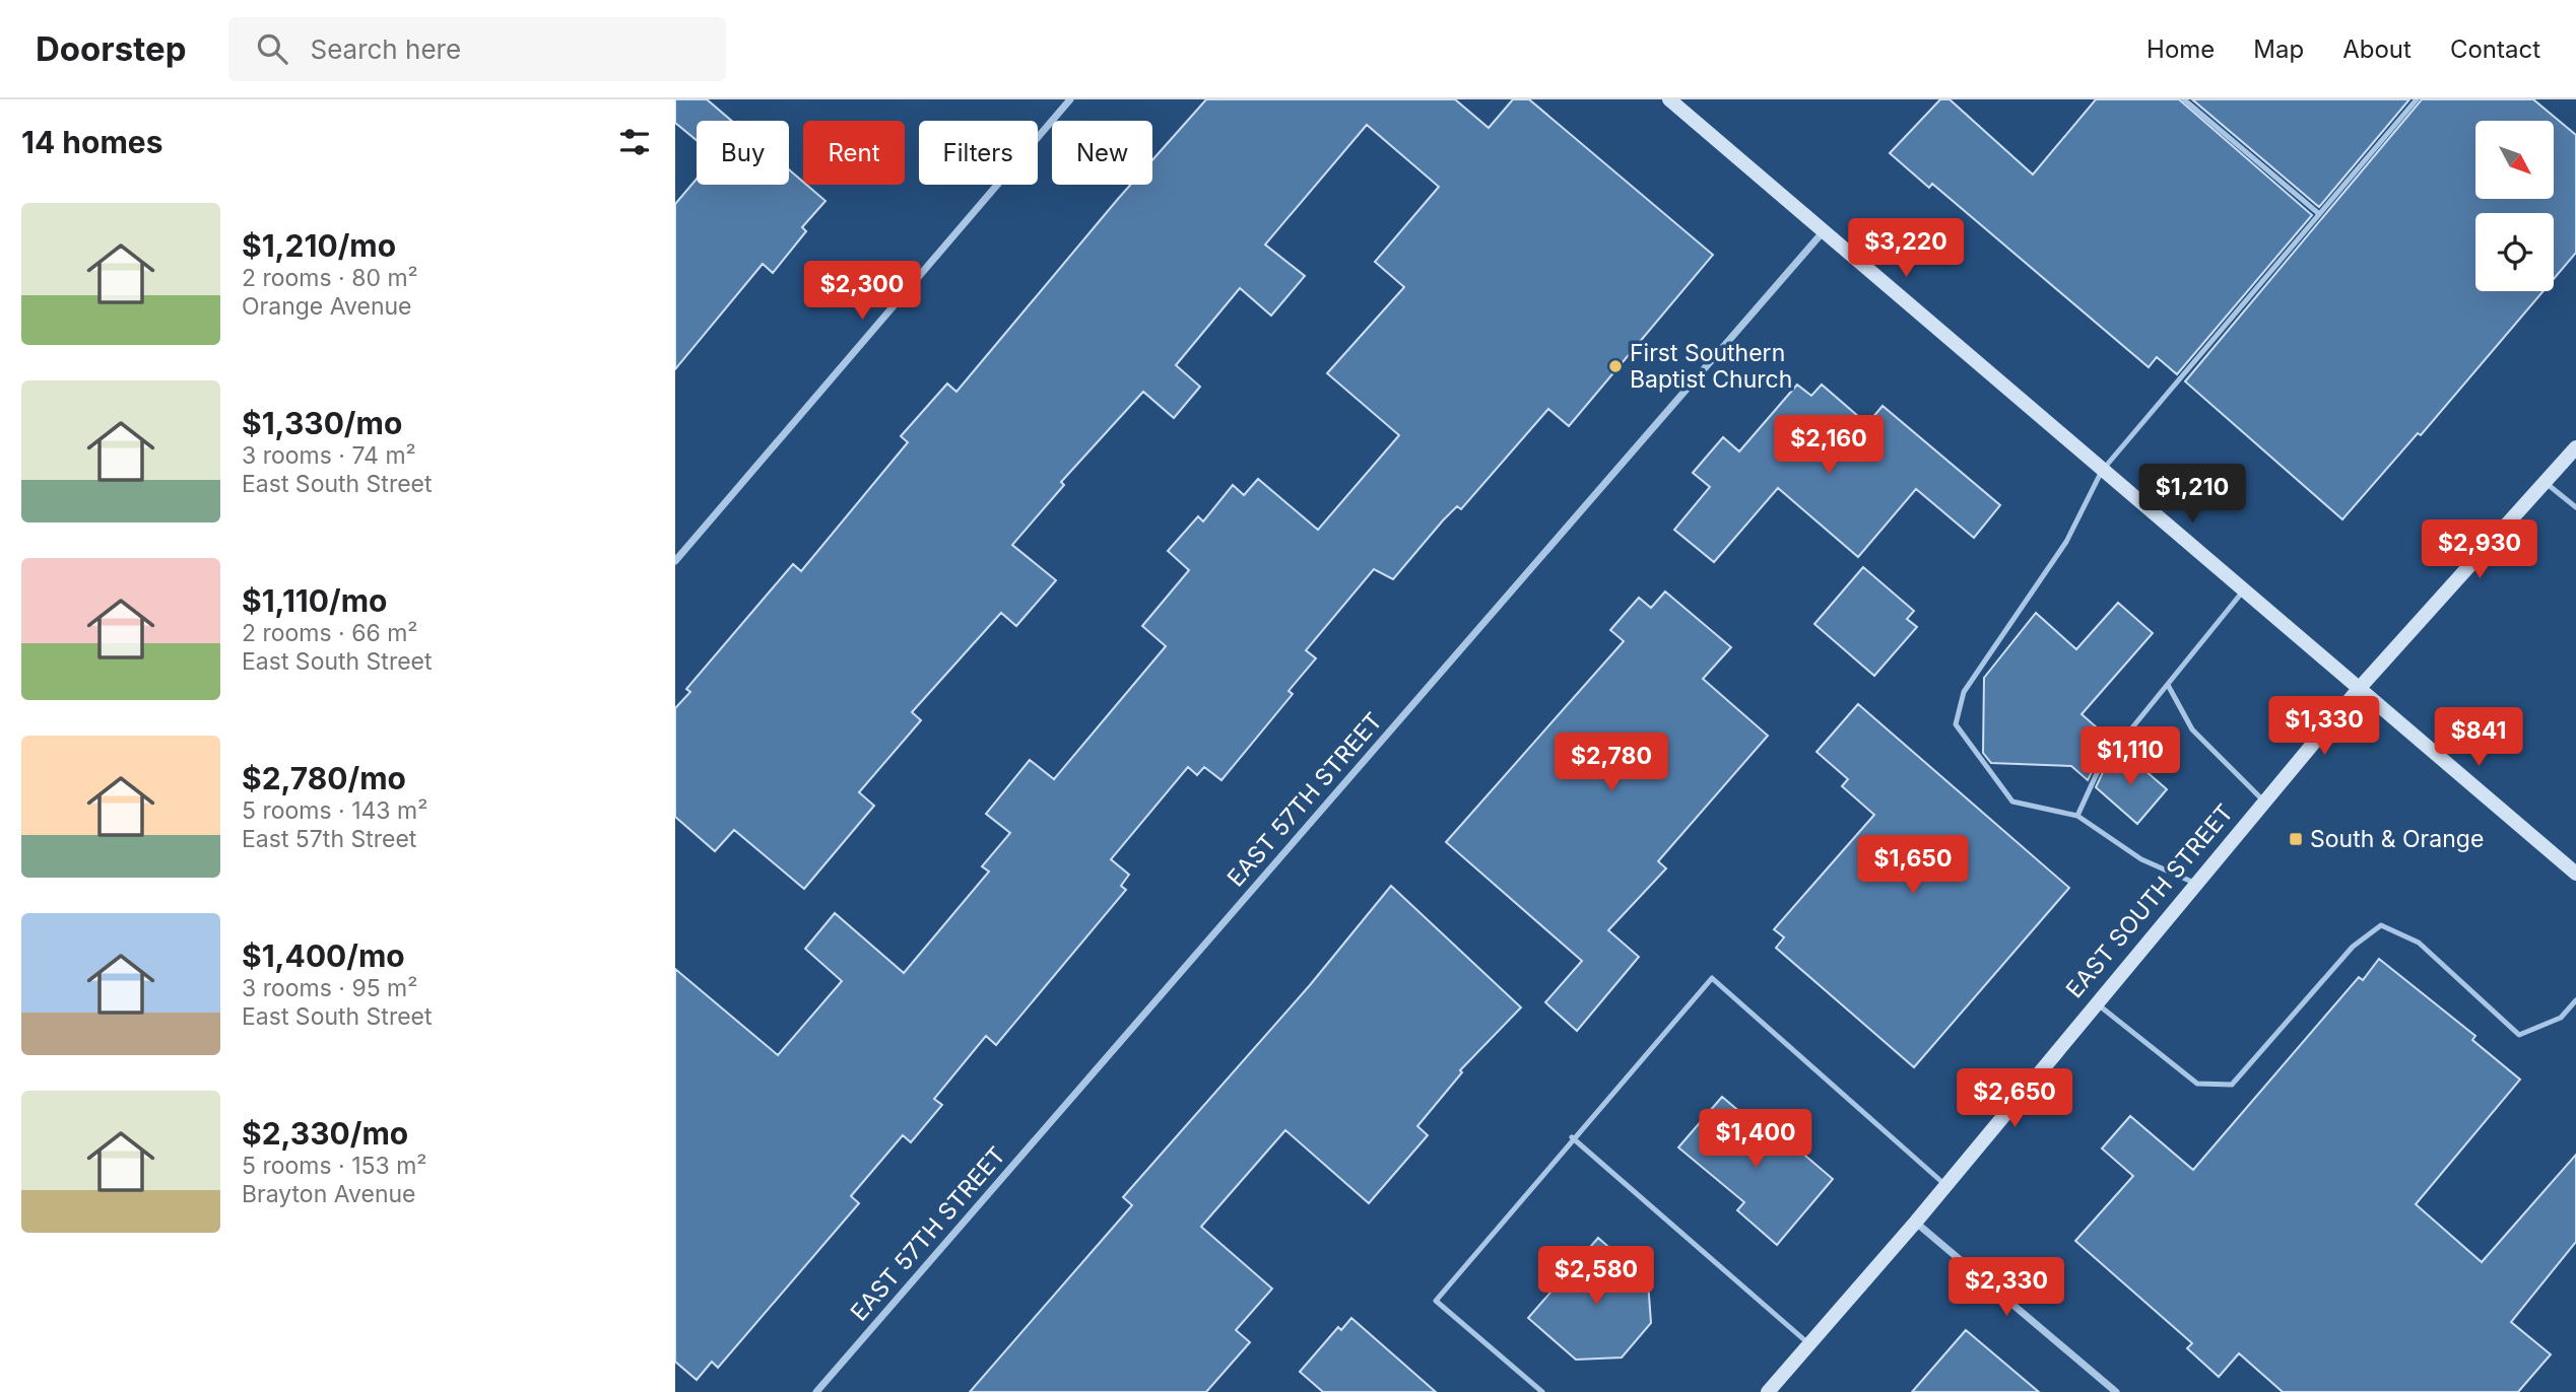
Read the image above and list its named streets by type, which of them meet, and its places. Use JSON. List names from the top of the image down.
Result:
{
  "streets": {
    "main road": ["EAST SOUTH STREET"],
    "street": ["EAST 57TH STREET"]
  },
  "places": {
    "other": ["First Southern Baptist Church"],
    "transit": ["South & Orange"]
  },
  "north": "bottom right",
  "page": {
    "header": "Doorstep",
    "search": "Search here",
    "nav": [
      "Home",
      "Map",
      "About",
      "Contact"
    ],
    "heading": "14 homes",
    "chip": [
      "Buy",
      "Rent",
      "Filters",
      "New"
    ],
    "list": [
      {
        "name": "$1,210/mo",
        "note": "2 rooms · 80 m² · Orange Avenue"
      },
      {
        "name": "$1,330/mo",
        "note": "3 rooms · 74 m² · East South Street"
      },
      {
        "name": "$1,110/mo",
        "note": "2 rooms · 66 m² · East South Street"
      },
      {
        "name": "$2,780/mo",
        "note": "5 rooms · 143 m² · East 57th Street"
      },
      {
        "name": "$1,400/mo",
        "note": "3 rooms · 95 m² · East South Street"
      },
      {
        "name": "$2,330/mo",
        "note": "5 rooms · 153 m² · Brayton Avenue"
      }
    ],
    "price": [
      "$3,220",
      "$2,300",
      "$2,160",
      "$1,210",
      "$2,930",
      "$1,330",
      "$841",
      "$1,110",
      "$2,780",
      "$1,650",
      "$2,650",
      "$1,400",
      "$2,580",
      "$2,330"
    ]
  }
}
